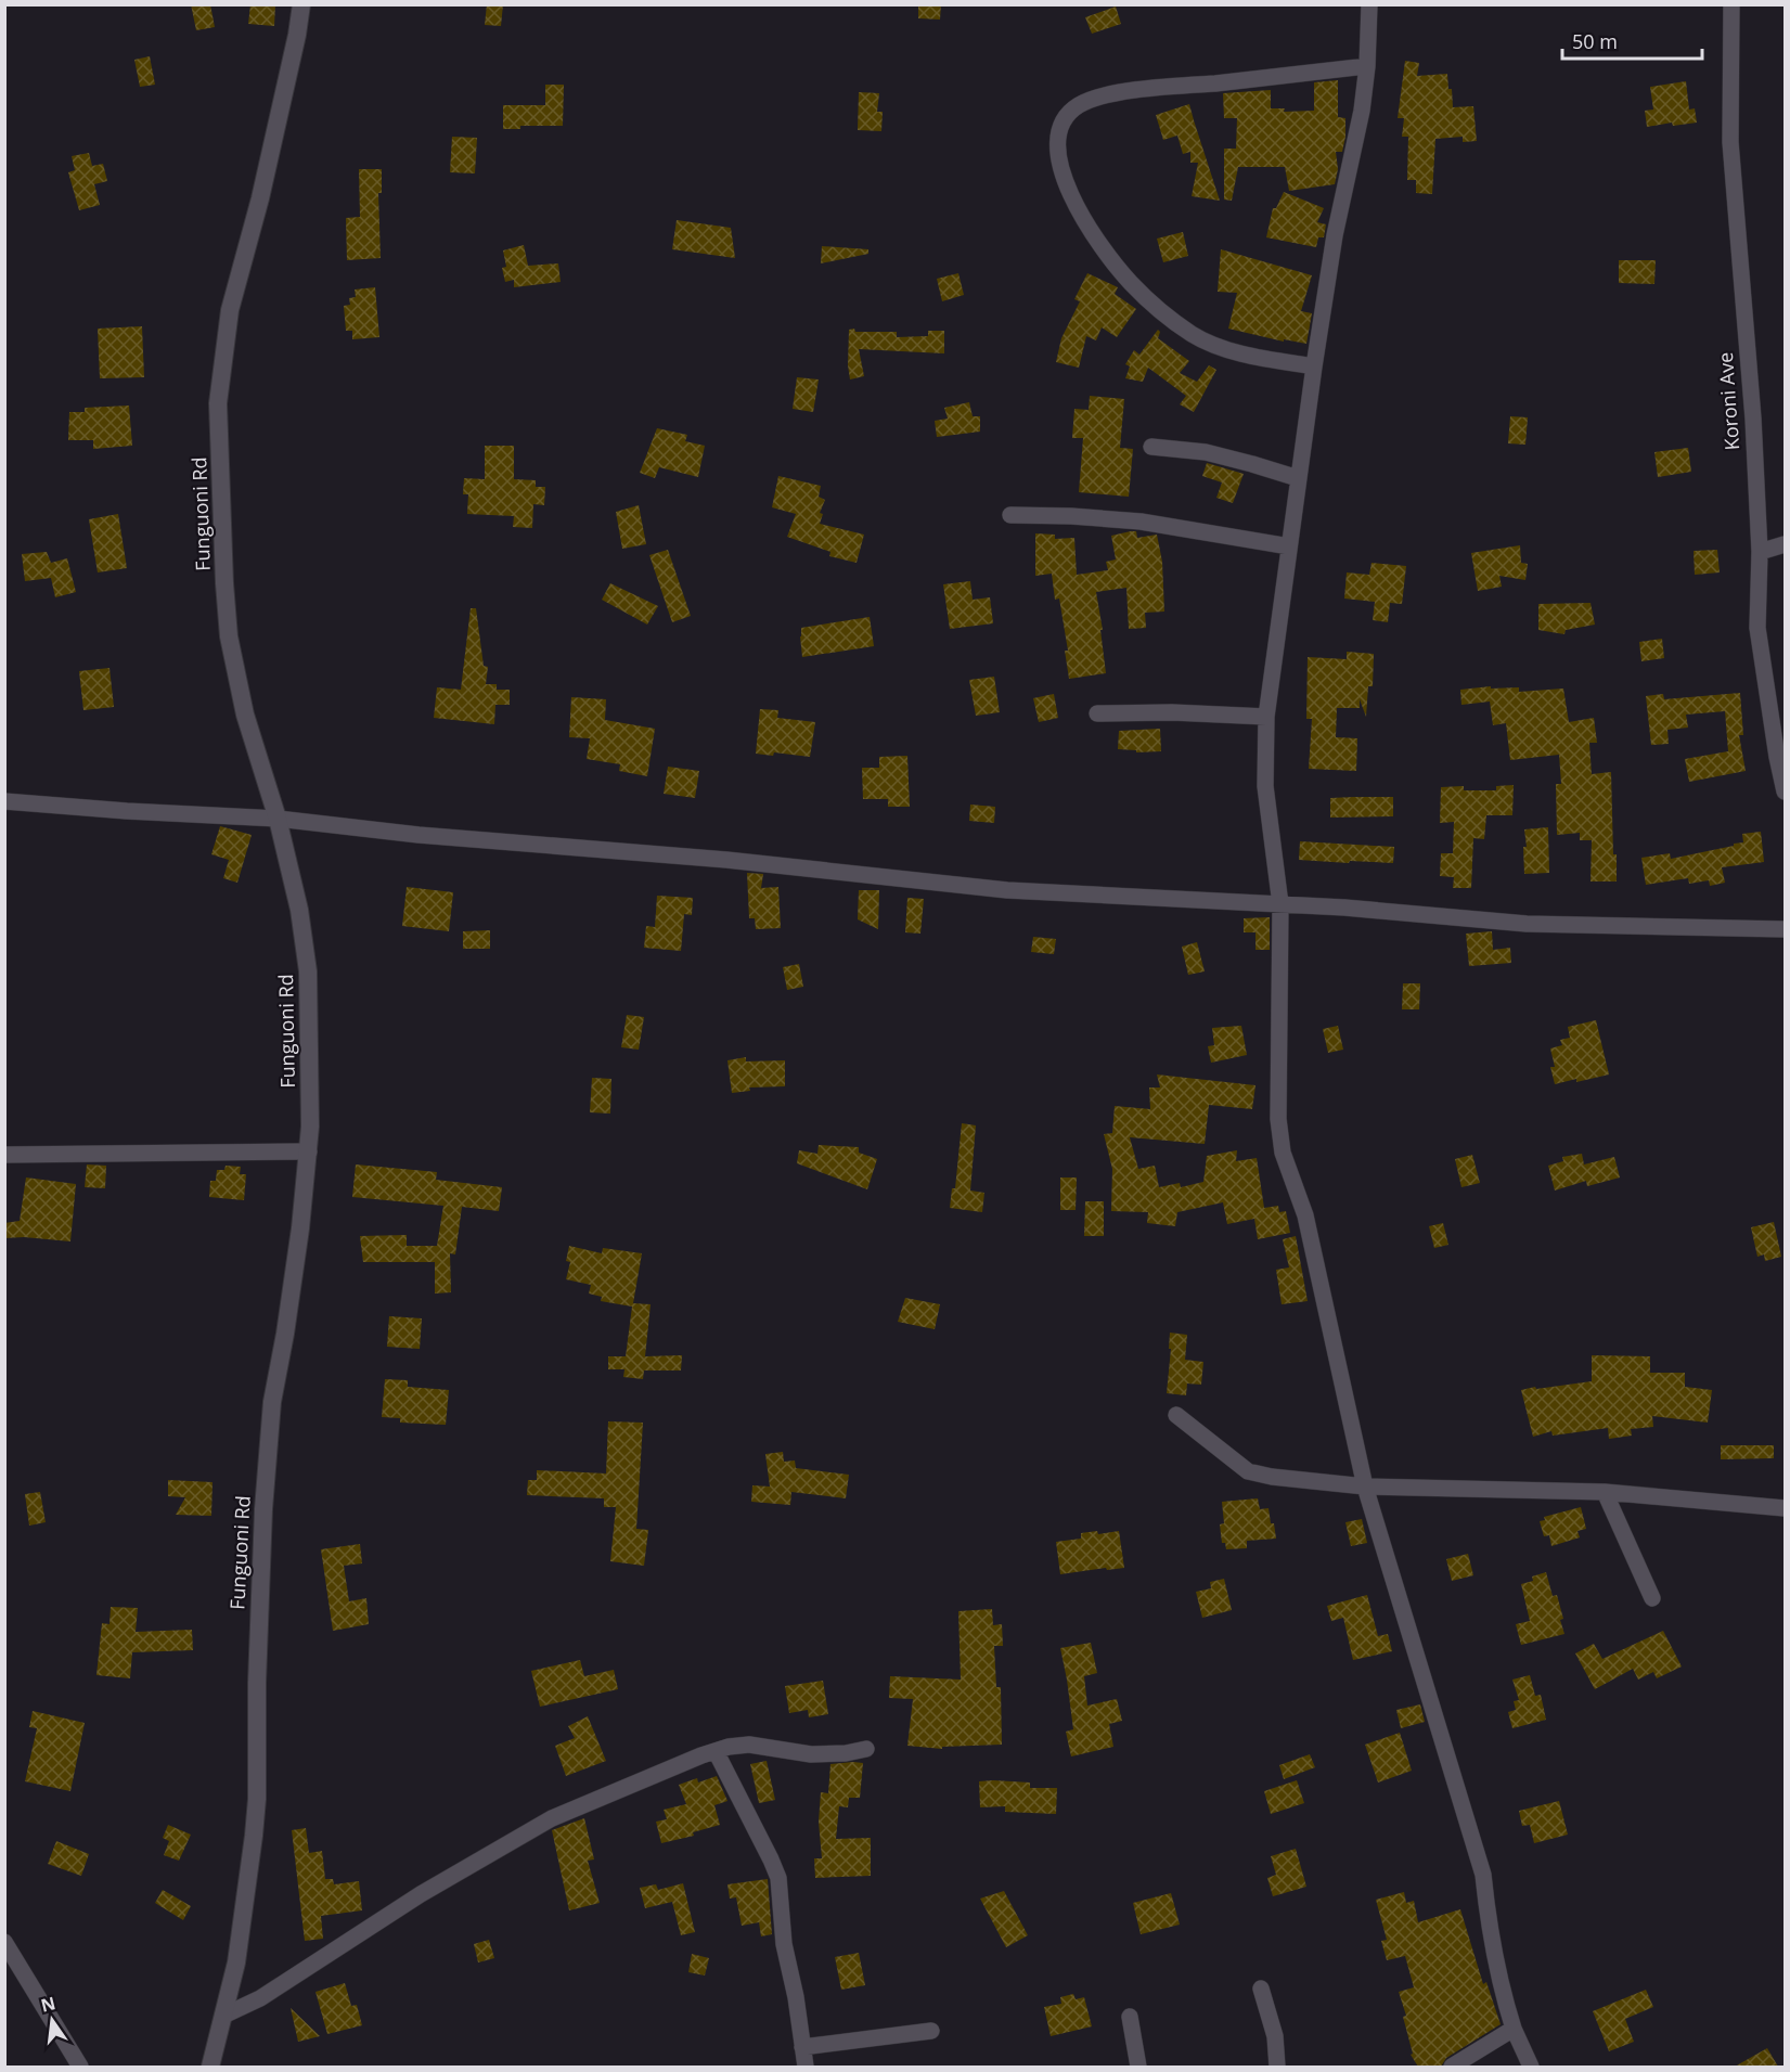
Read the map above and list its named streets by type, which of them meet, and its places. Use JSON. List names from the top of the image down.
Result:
{
  "streets": {
    "street": ["Koroni Ave", "Funguoni Rd"]
  },
  "scale_bar": "50 m",
  "north": "top"
}
